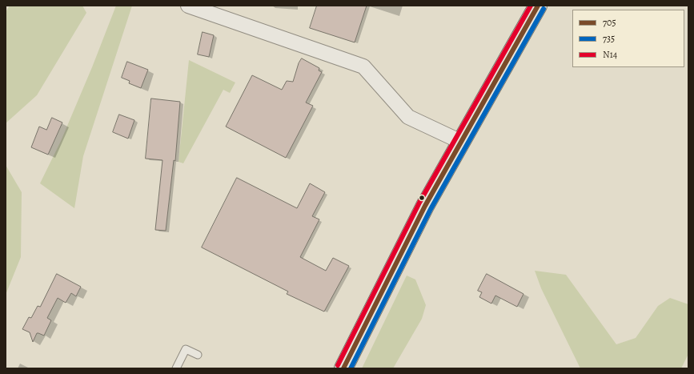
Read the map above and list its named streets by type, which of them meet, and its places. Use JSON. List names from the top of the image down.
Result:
{
  "lines": ["transit line 705", "transit line N14", "transit line 735"],
  "legend": ["705", "735", "N14"]
}
